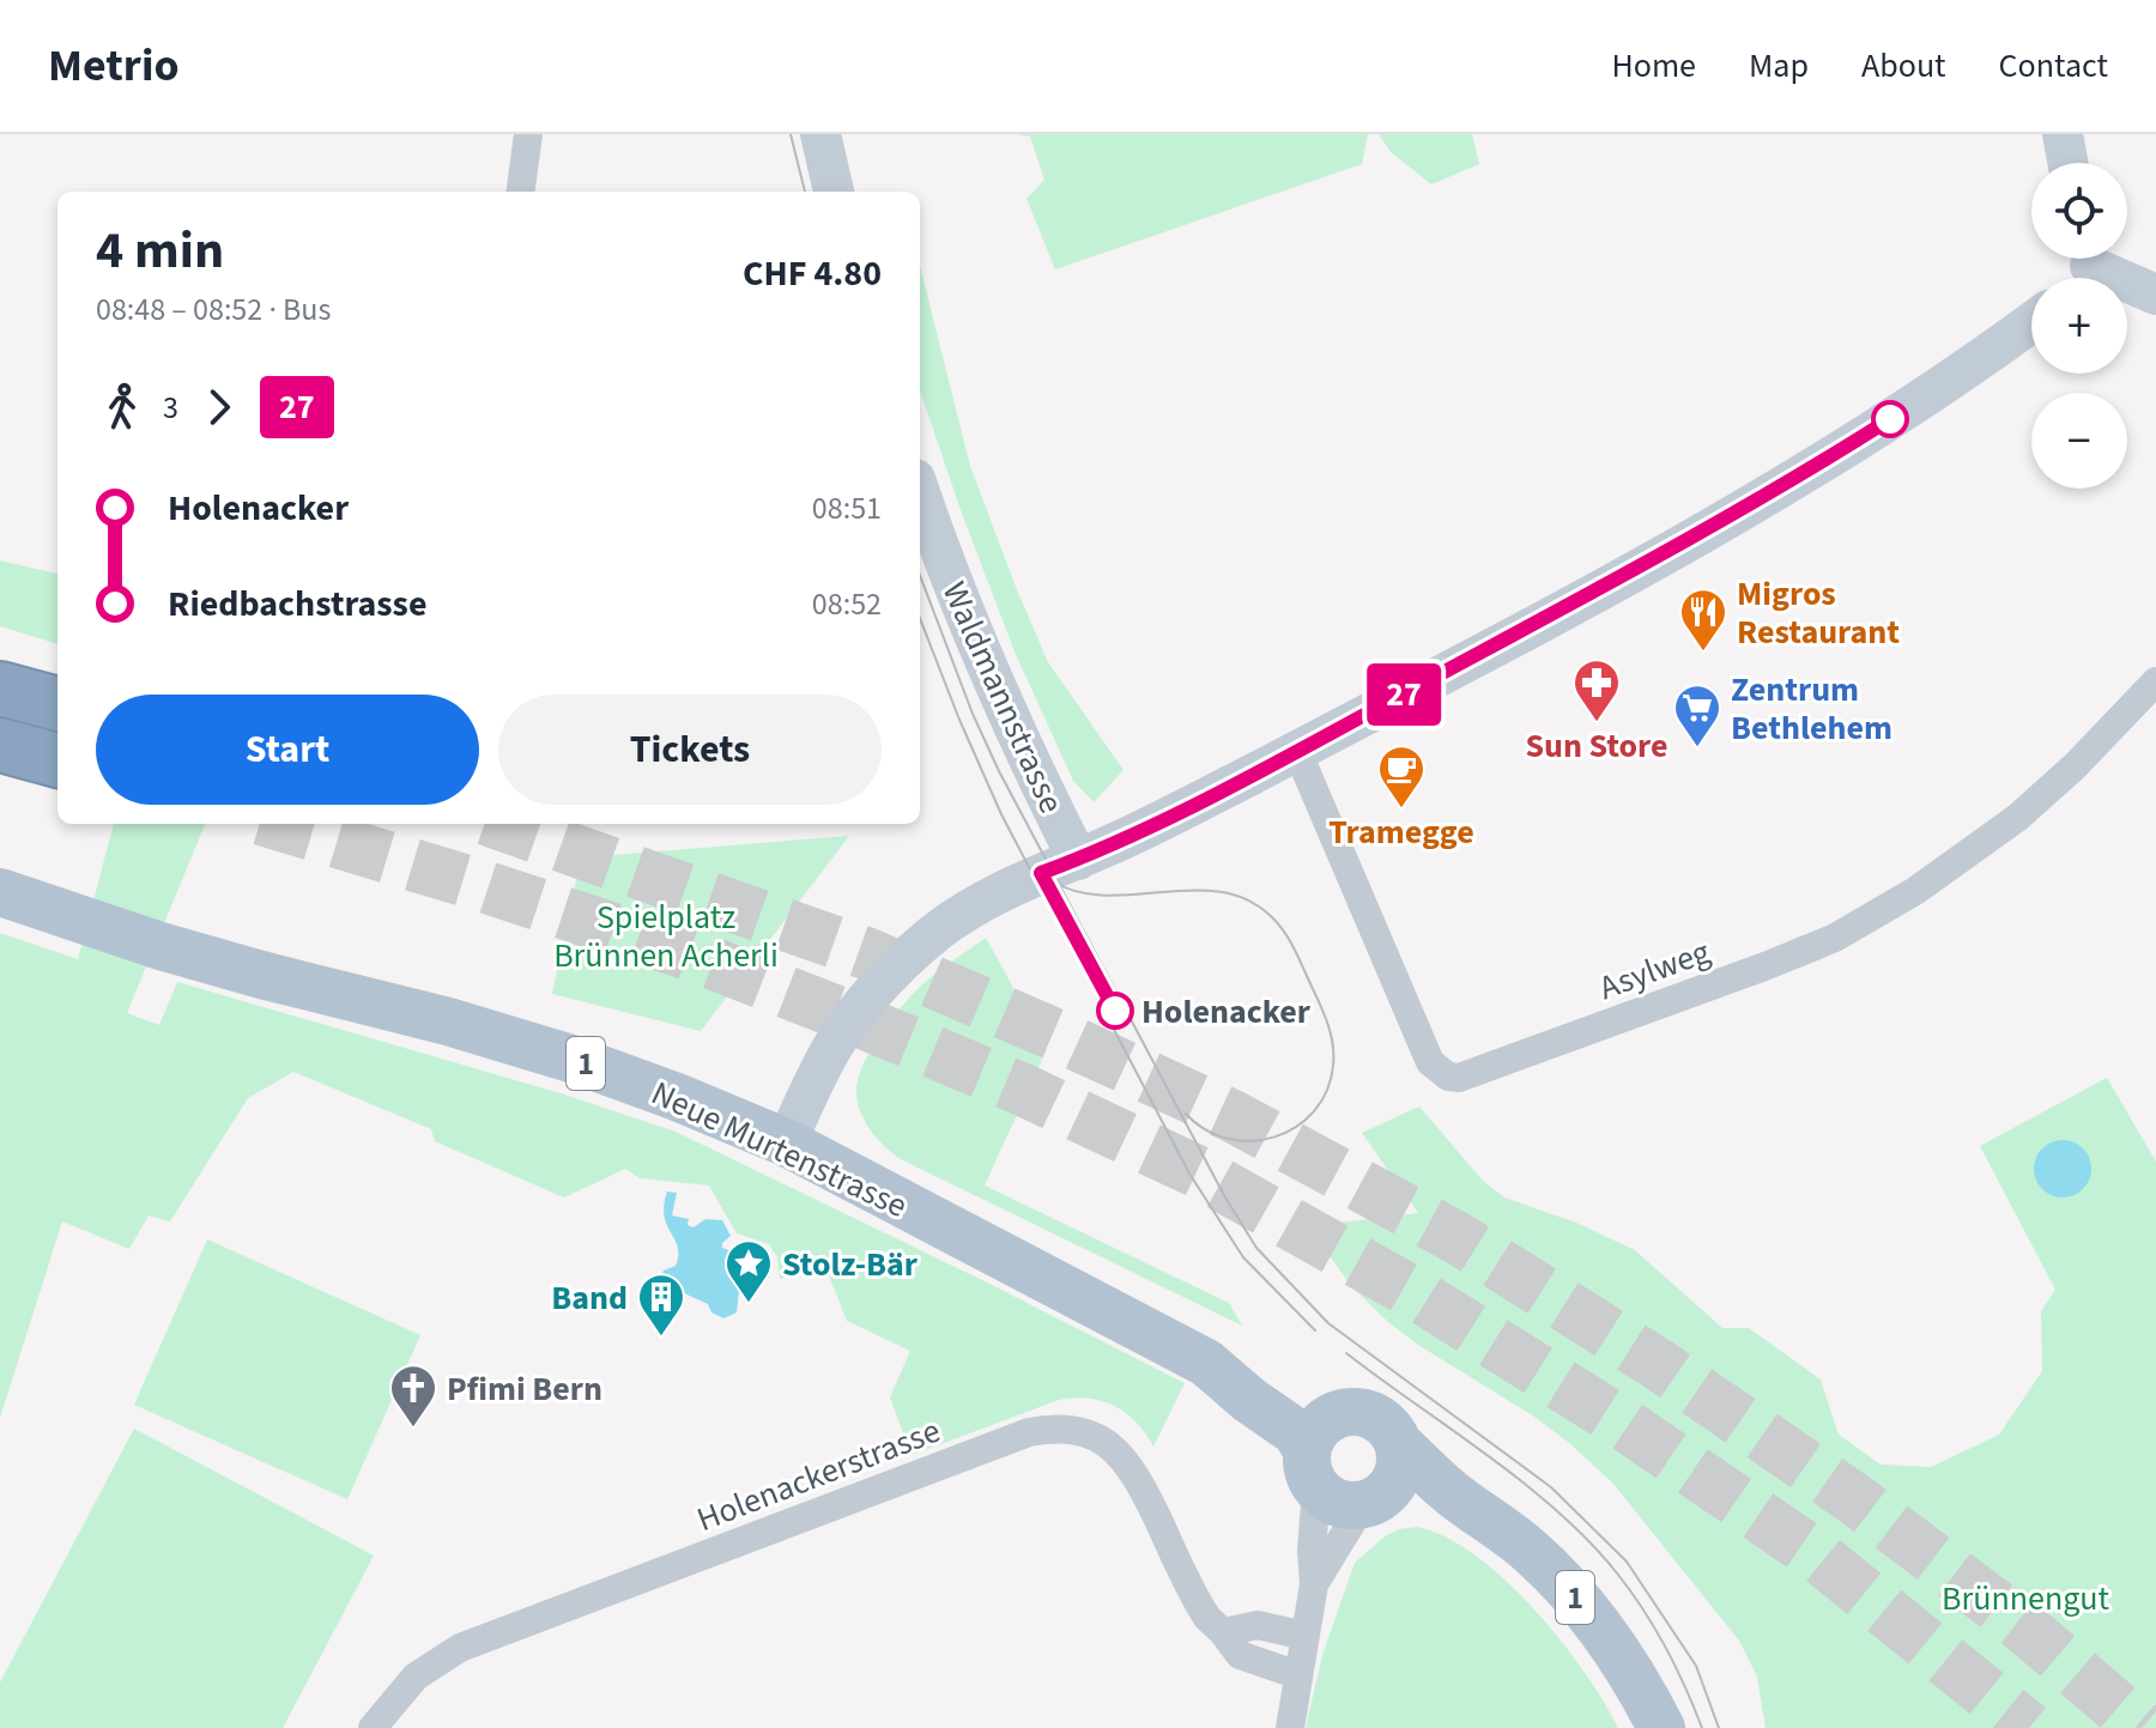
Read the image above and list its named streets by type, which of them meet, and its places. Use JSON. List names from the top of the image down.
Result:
{
  "streets": {
    "main road": ["1", "Neue Murtenstrasse"],
    "street": ["Waldmannstrasse", "Asylweg", "Holenackerstrasse"]
  },
  "crossings": [
    ["1", "Neue Murtenstrasse"]
  ],
  "parks": ["Spielplatz Brünnen Acherli", "Brünnengut"],
  "places": {
    "restaurant": ["Migros Restaurant"],
    "pharmacy": ["Sun Store"],
    "supermarket": ["Zentrum Bethlehem"],
    "cafe": ["Tramegge"],
    "other": ["Holenacker"],
    "place": ["Stolz-Bär"],
    "building": ["Band"],
    "church": ["Pfimi Bern"]
  },
  "lines": ["bus line 27"],
  "page": {
    "header": "Metrio",
    "nav": [
      "Home",
      "Map",
      "About",
      "Contact"
    ],
    "on_map": "27",
    "map_buttons": ["+", "−"],
    "heading": ["4 min", "08:48 – 08:52 · Bus", "CHF 4.80"],
    "legs": ["3", "27"],
    "list": [
      {
        "name": "Holenacker",
        "value": "08:51"
      },
      {
        "name": "Riedbachstrasse",
        "value": "08:52"
      }
    ],
    "buttons": ["Start", "Tickets"]
  }
}
